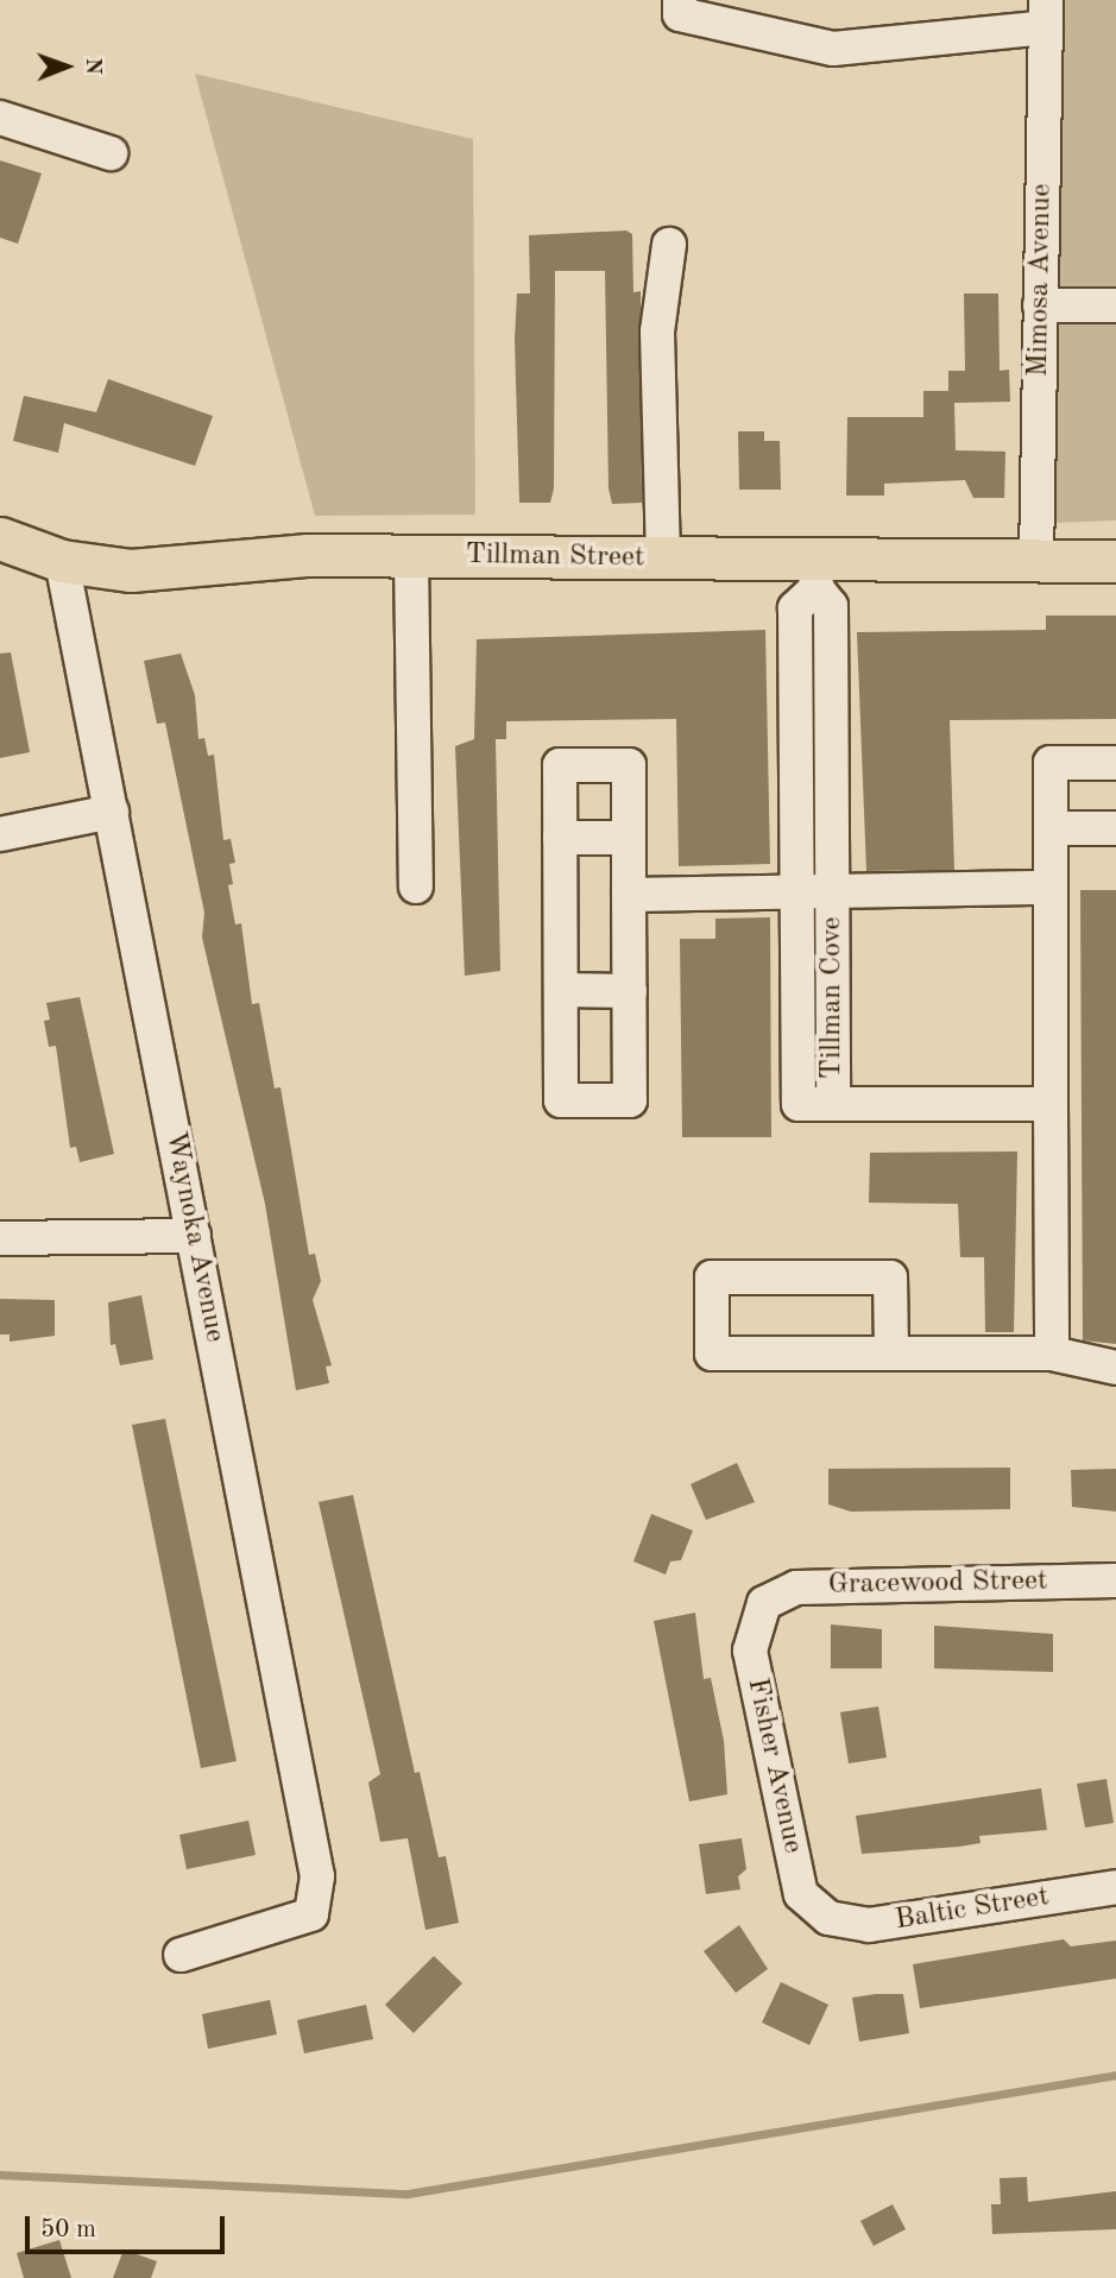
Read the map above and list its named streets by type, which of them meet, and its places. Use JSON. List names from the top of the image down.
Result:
{
  "streets": {
    "main road": ["Tillman Street"],
    "street": [
      "Mimosa Avenue",
      "Tillman Cove",
      "Waynoka Avenue",
      "Gracewood Street",
      "Fisher Avenue",
      "Baltic Street"
    ]
  },
  "crossings": [
    ["Mimosa Avenue", "Tillman Street"],
    ["Tillman Street", "Tillman Cove"],
    ["Tillman Street", "Waynoka Avenue"],
    ["Gracewood Street", "Fisher Avenue"],
    ["Fisher Avenue", "Baltic Street"]
  ],
  "scale_bar": "50 m",
  "north": "right"
}
